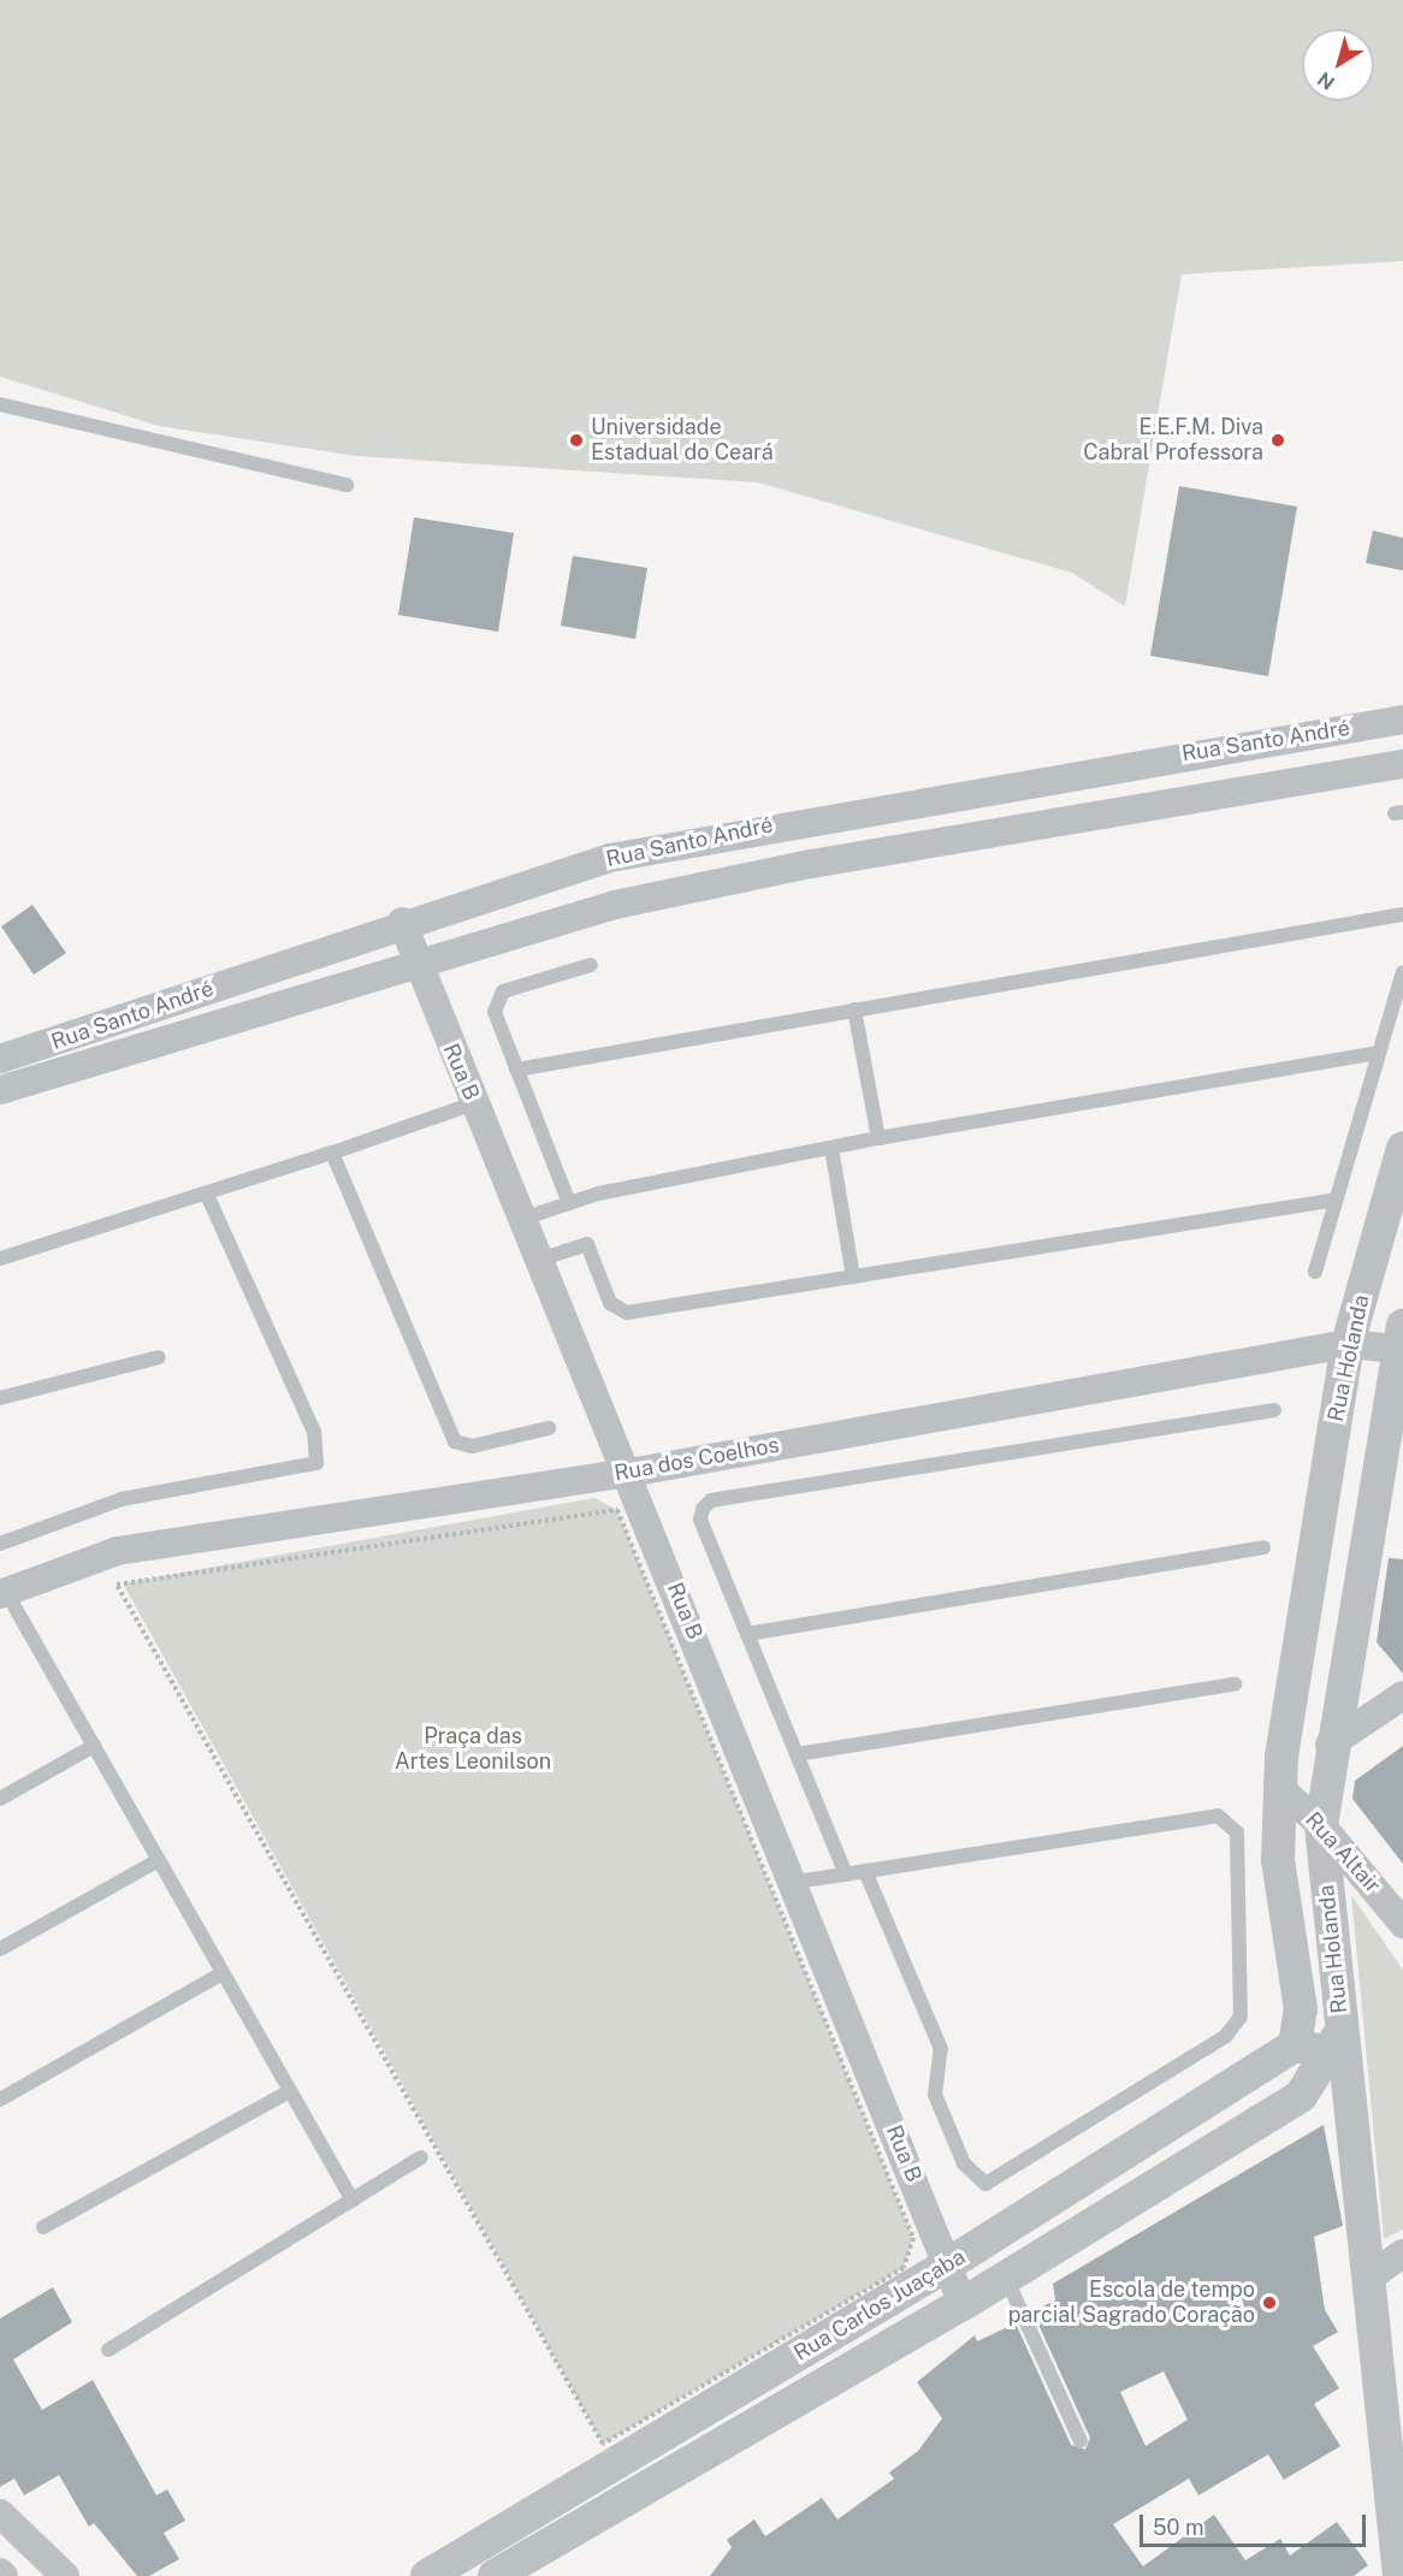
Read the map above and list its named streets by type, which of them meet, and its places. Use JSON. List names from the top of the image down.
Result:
{
  "streets": {
    "street": [
      "Rua Santo André",
      "Rua B",
      "Rua Holanda",
      "Rua dos Coelhos",
      "Rua Altair",
      "Rua Carlos Juaçaba"
    ]
  },
  "crossings": [
    ["Rua Santo André", "Rua B"],
    ["Rua B", "Rua dos Coelhos"],
    ["Rua B", "Rua Carlos Juaçaba"],
    ["Rua Holanda", "Rua dos Coelhos"],
    ["Rua Holanda", "Rua Altair"],
    ["Rua Holanda", "Rua Carlos Juaçaba"]
  ],
  "parks": ["Praça das Artes Leonilson"],
  "places": ["Universidade Estadual do Ceará", "E.E.F.M. Diva Cabral Professora", "Escola de tempo parcial Sagrado Coração"],
  "scale_bar": "50 m",
  "north": "bottom left"
}
